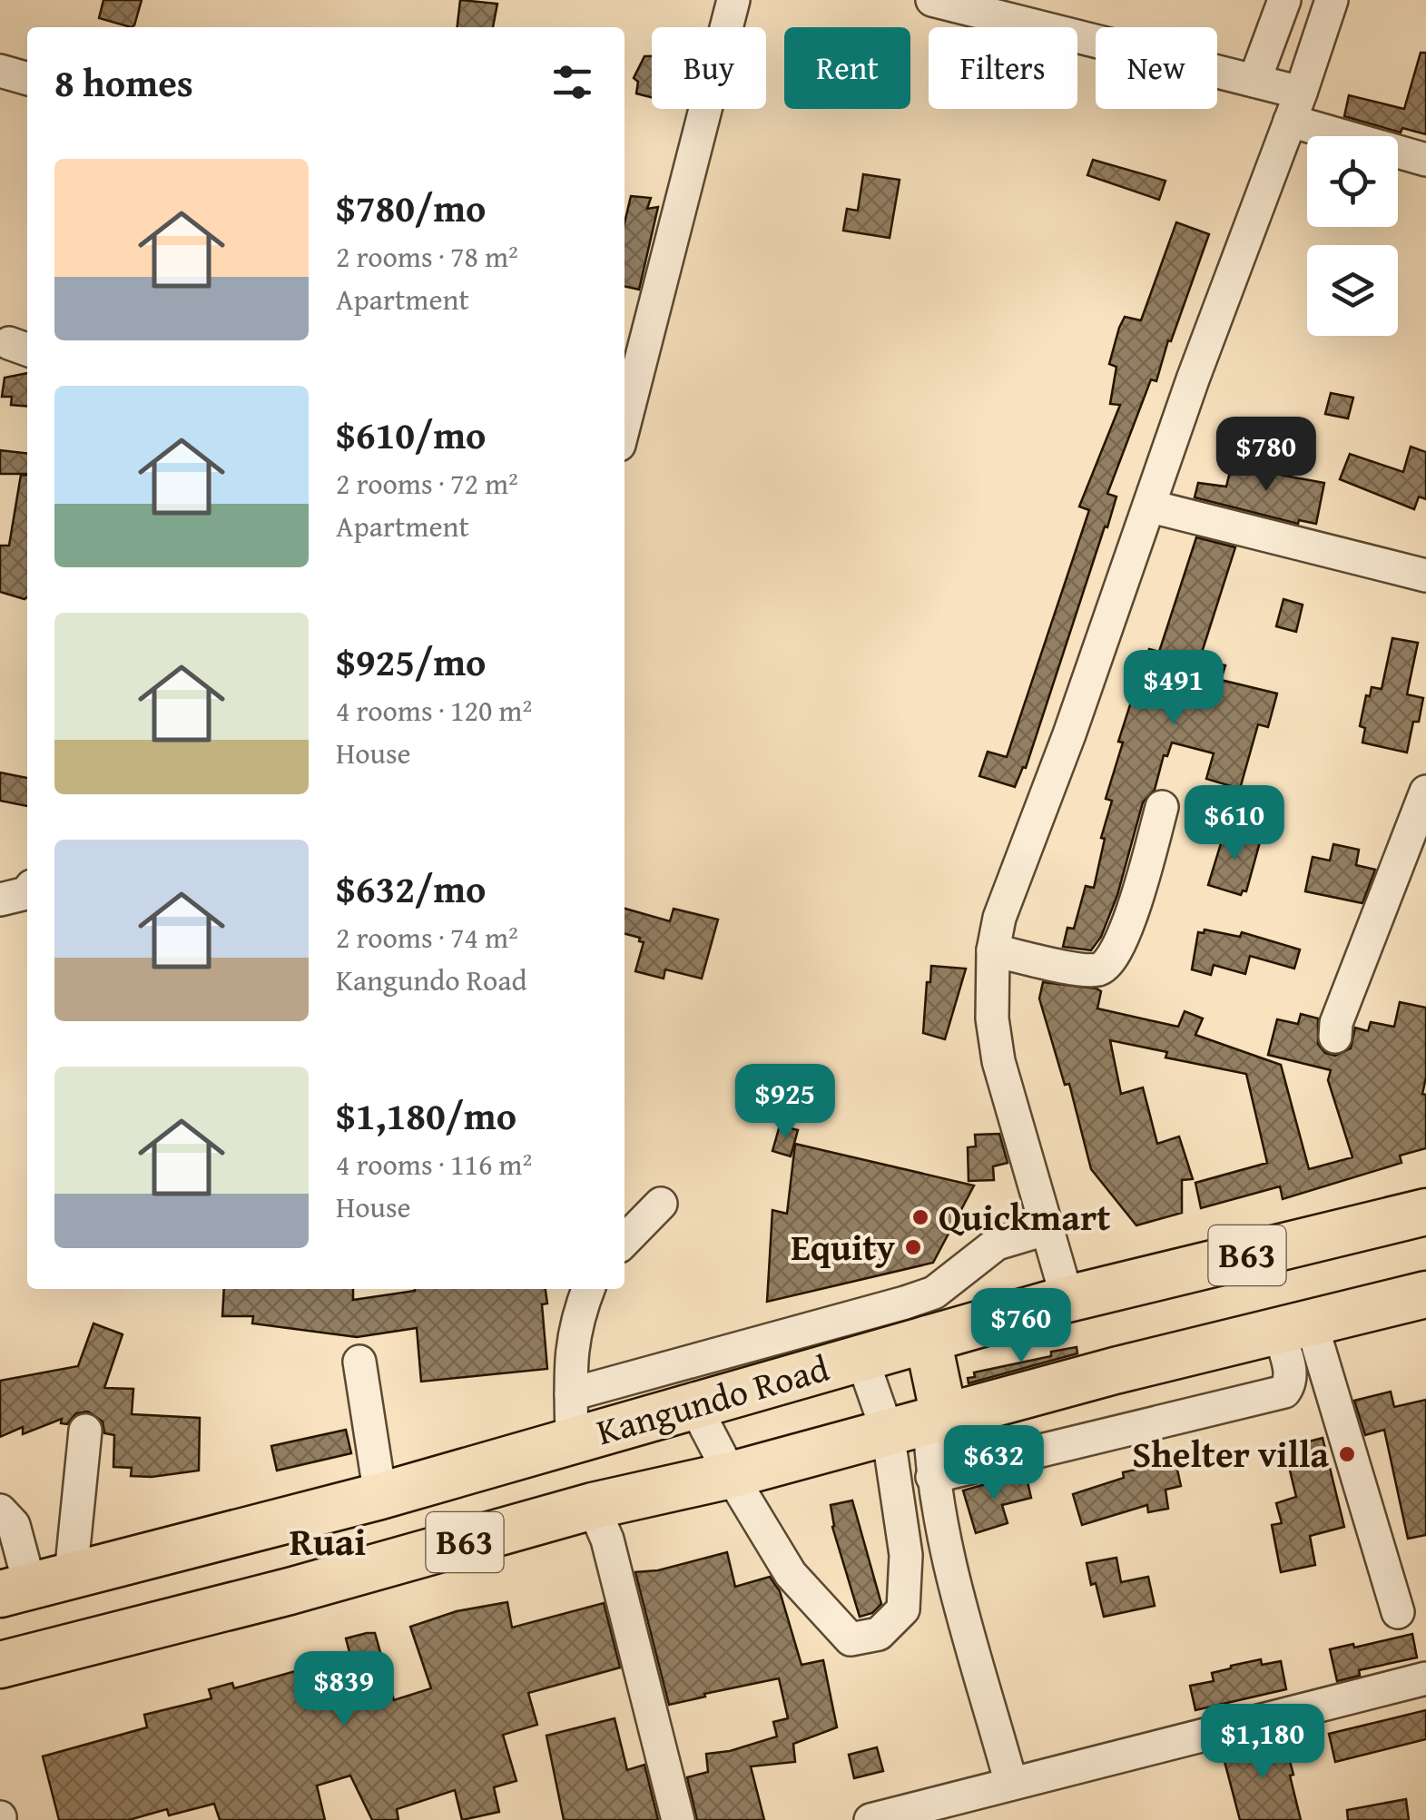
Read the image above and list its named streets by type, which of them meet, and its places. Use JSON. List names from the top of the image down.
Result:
{
  "streets": {
    "highway": ["B63", "Kangundo Road"]
  },
  "districts": ["Ruai"],
  "places": ["Quickmart", "Equity", "Shelter villa"],
  "page": {
    "chip": [
      "Buy",
      "Rent",
      "Filters",
      "New"
    ],
    "heading": "8 homes",
    "list": [
      {
        "name": "$780/mo",
        "note": "2 rooms · 78 m² · Apartment"
      },
      {
        "name": "$610/mo",
        "note": "2 rooms · 72 m² · Apartment"
      },
      {
        "name": "$925/mo",
        "note": "4 rooms · 120 m² · House"
      },
      {
        "name": "$632/mo",
        "note": "2 rooms · 74 m² · Kangundo Road"
      },
      {
        "name": "$1,180/mo",
        "note": "4 rooms · 116 m² · House"
      }
    ],
    "price": [
      "$780",
      "$491",
      "$610",
      "$925",
      "$760",
      "$632",
      "$839",
      "$1,180"
    ]
  }
}
